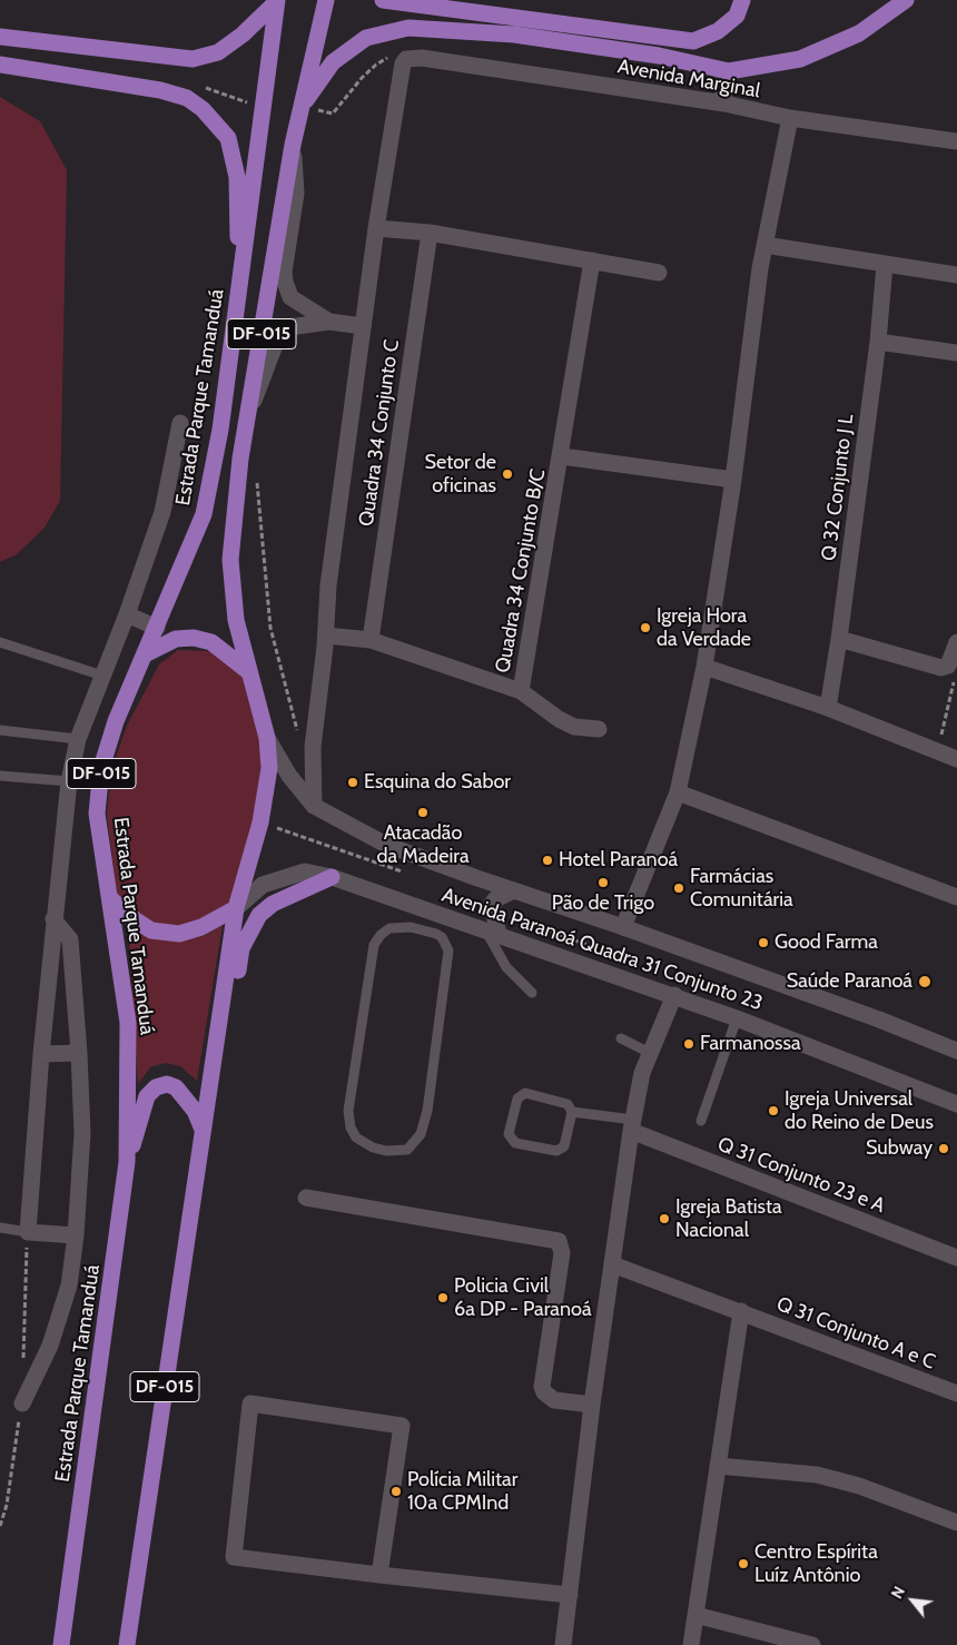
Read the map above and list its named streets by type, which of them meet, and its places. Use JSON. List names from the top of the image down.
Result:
{
  "streets": {
    "main road": ["DF-015", "Estrada Parque Tamanduá"],
    "street": [
      "Avenida Marginal",
      "Quadra 34 Conjunto C",
      "Q 32 Conjunto J L",
      "Quadra 34 Conjunto B/C",
      "Avenida Paranoá Quadra 31 Conjunto 23",
      "Q 31 Conjunto 23 e A",
      "Q 31 Conjunto A e C"
    ]
  },
  "crossings": [
    ["DF-015", "Avenida Paranoá Quadra 31 Conjunto 23"]
  ],
  "places": [
    "Setor de oficinas",
    "Igreja Hora da Verdade",
    "Esquina do Sabor",
    "Atacadão da Madeira",
    "Hotel Paranoá",
    "Pão de Trigo",
    "Farmácias Comunitária",
    "Good Farma",
    "Saúde Paranoá",
    "Farmanossa",
    "Igreja Universal do Reino de Deus",
    "Subway",
    "Igreja Batista Nacional",
    "Policia Civil 6a DP - Paranoá",
    "Polícia Militar 10a CPMInd",
    "Centro Espírita Luíz Antônio"
  ],
  "north": "top left"
}
